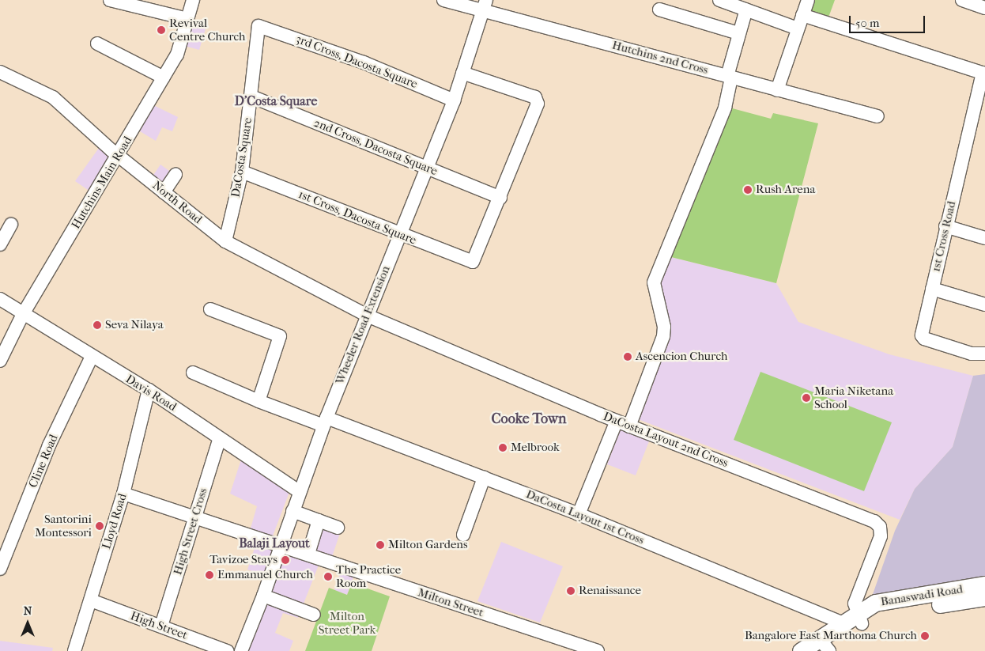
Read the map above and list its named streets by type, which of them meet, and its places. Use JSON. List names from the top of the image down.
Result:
{
  "streets": {
    "main road": ["Banaswadi Road"],
    "street": [
      "Hutchins 2nd Cross",
      "3rd Cross, Dacosta Square",
      "2nd Cross, Dacosta Square",
      "DaCosta Square",
      "Hutchins Main Road",
      "North Road",
      "1st Cross, Dacosta Square",
      "1st Cross Road",
      "Wheeler Road Extension",
      "Davis Road",
      "DaCosta Layout 2nd Cross",
      "Cline Road",
      "DaCosta Layout 1st Cross",
      "Lloyd Road",
      "High Street Cross",
      "Milton Street",
      "High Street"
    ]
  },
  "crossings": [
    ["Hutchins 2nd Cross", "Wheeler Road Extension"],
    ["3rd Cross, Dacosta Square", "DaCosta Square"],
    ["3rd Cross, Dacosta Square", "Wheeler Road Extension"],
    ["2nd Cross, Dacosta Square", "DaCosta Square"],
    ["2nd Cross, Dacosta Square", "1st Cross, Dacosta Square"],
    ["2nd Cross, Dacosta Square", "Wheeler Road Extension"],
    ["DaCosta Square", "North Road"],
    ["DaCosta Square", "1st Cross, Dacosta Square"],
    ["Hutchins Main Road", "North Road"],
    ["Hutchins Main Road", "Davis Road"],
    ["North Road", "Wheeler Road Extension"],
    ["North Road", "DaCosta Layout 2nd Cross"],
    ["1st Cross, Dacosta Square", "Wheeler Road Extension"],
    ["Wheeler Road Extension", "Davis Road"],
    ["Wheeler Road Extension", "DaCosta Layout 2nd Cross"],
    ["Wheeler Road Extension", "DaCosta Layout 1st Cross"],
    ["Wheeler Road Extension", "Milton Street"],
    ["Davis Road", "Cline Road"],
    ["Davis Road", "Lloyd Road"],
    ["Davis Road", "High Street Cross"],
    ["DaCosta Layout 2nd Cross", "Banaswadi Road"],
    ["DaCosta Layout 1st Cross", "Banaswadi Road"],
    ["Lloyd Road", "Milton Street"],
    ["Lloyd Road", "High Street"],
    ["High Street Cross", "Milton Street"],
    ["High Street Cross", "High Street"]
  ],
  "districts": ["D'Costa Square", "Cooke Town", "Balaji Layout"],
  "parks": ["Milton Street Park"],
  "places": [
    "Revival Centre Church",
    "Rush Arena",
    "Seva Nilaya",
    "Ascencion Church",
    "Maria Niketana School",
    "Melbrook",
    "Santorini Montessori",
    "Milton Gardens",
    "Tavizoe Stays",
    "Emmanuel Church",
    "The Practice Room",
    "Renaissance",
    "Bangalore East Marthoma Church"
  ],
  "scale_bar": "50 m",
  "north": "top"
}
